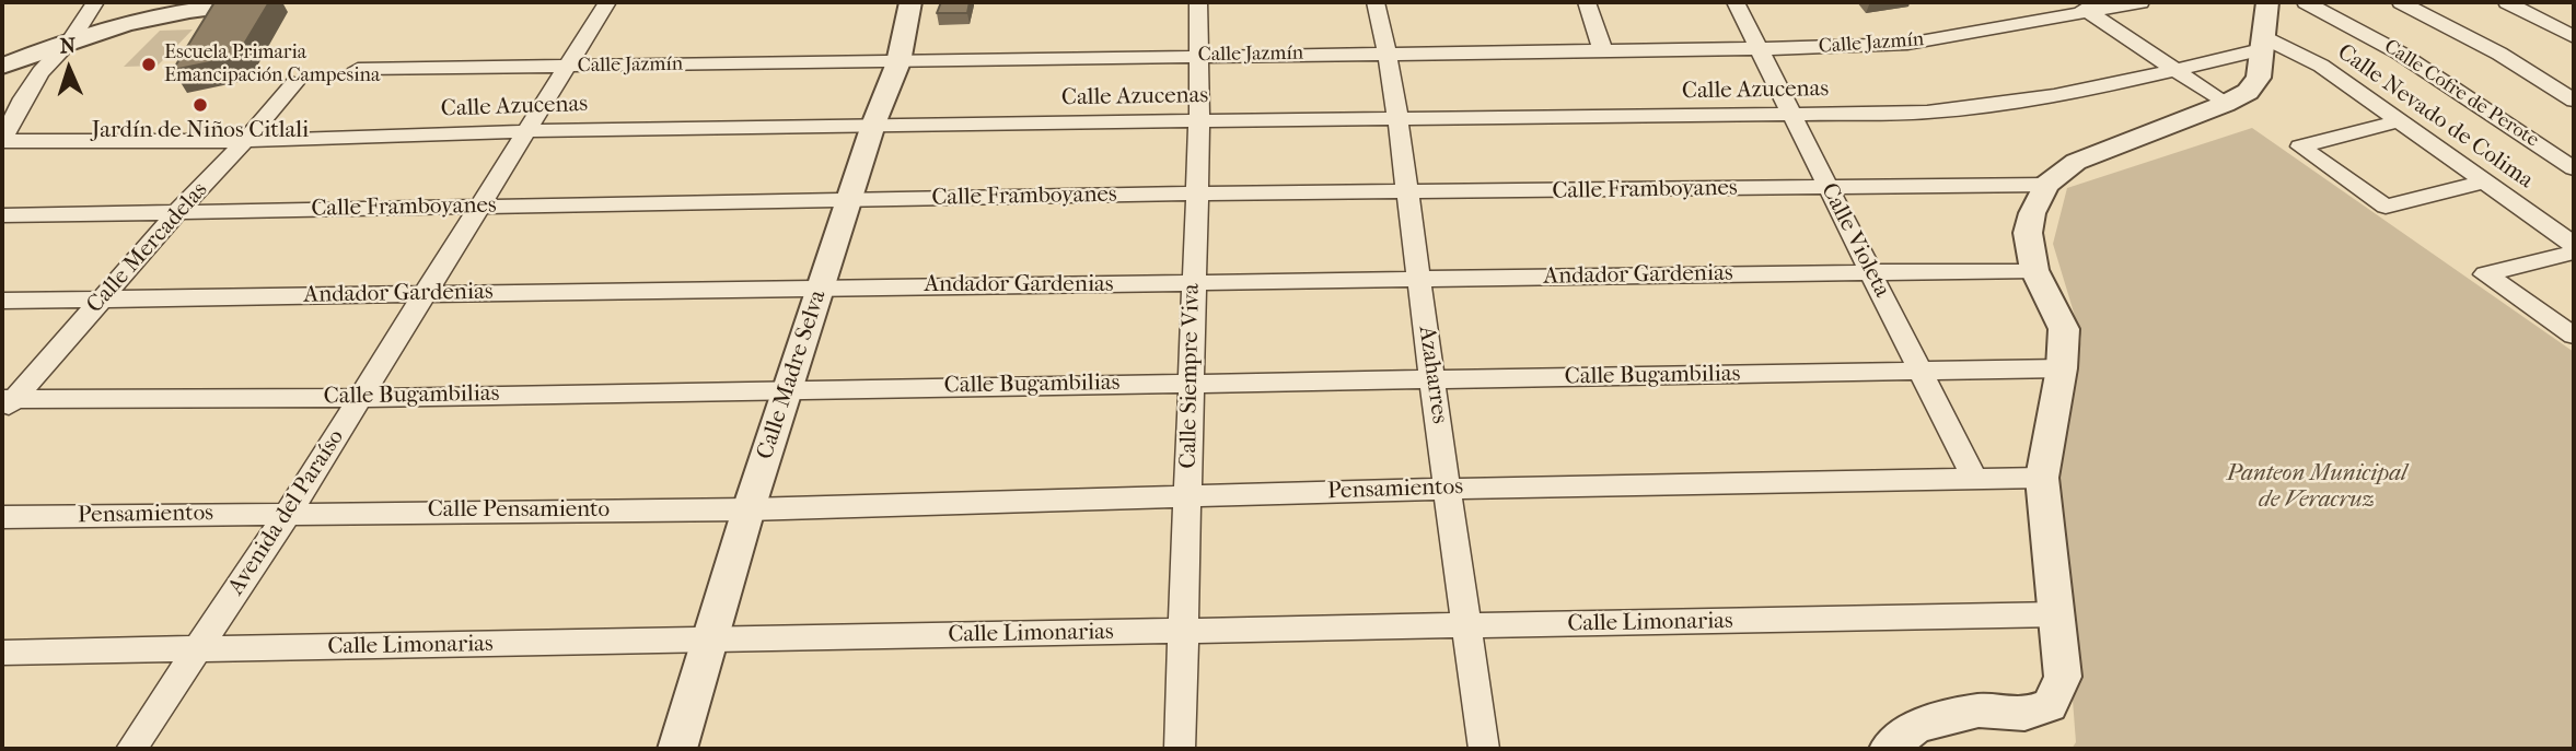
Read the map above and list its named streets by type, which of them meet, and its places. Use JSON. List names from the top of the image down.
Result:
{
  "streets": {
    "street": [
      "Calle Jazmín",
      "Calle Azucenas",
      "Calle Cofre de Perote",
      "Calle Nevado de Colima",
      "Calle Framboyanes",
      "Calle Violeta",
      "Calle Mercadelas",
      "Andador Gardenias",
      "Calle Madre Selva",
      "Azaharres",
      "Calle Siempre Viva",
      "Calle Bugambilias",
      "Pensamientos",
      "Calle Pensamiento",
      "Avenida del Paraíso",
      "Calle Limonarias"
    ]
  },
  "crossings": [
    ["Calle Jazmín", "Calle Violeta"],
    ["Calle Jazmín", "Calle Madre Selva"],
    ["Calle Jazmín", "Azaharres"],
    ["Calle Jazmín", "Calle Siempre Viva"],
    ["Calle Jazmín", "Avenida del Paraíso"],
    ["Calle Azucenas", "Calle Nevado de Colima"],
    ["Calle Azucenas", "Calle Violeta"],
    ["Calle Azucenas", "Calle Mercadelas"],
    ["Calle Azucenas", "Calle Madre Selva"],
    ["Calle Azucenas", "Azaharres"],
    ["Calle Azucenas", "Calle Siempre Viva"],
    ["Calle Azucenas", "Avenida del Paraíso"],
    ["Calle Framboyanes", "Calle Violeta"],
    ["Calle Framboyanes", "Calle Mercadelas"],
    ["Calle Framboyanes", "Calle Madre Selva"],
    ["Calle Framboyanes", "Azaharres"],
    ["Calle Framboyanes", "Calle Siempre Viva"],
    ["Calle Framboyanes", "Avenida del Paraíso"],
    ["Calle Violeta", "Andador Gardenias"],
    ["Calle Violeta", "Calle Bugambilias"],
    ["Calle Violeta", "Pensamientos"],
    ["Calle Mercadelas", "Andador Gardenias"],
    ["Calle Mercadelas", "Calle Bugambilias"],
    ["Andador Gardenias", "Calle Madre Selva"],
    ["Andador Gardenias", "Azaharres"],
    ["Andador Gardenias", "Calle Siempre Viva"],
    ["Andador Gardenias", "Avenida del Paraíso"],
    ["Calle Madre Selva", "Calle Bugambilias"],
    ["Calle Madre Selva", "Pensamientos"],
    ["Calle Madre Selva", "Calle Pensamiento"],
    ["Calle Madre Selva", "Calle Limonarias"],
    ["Azaharres", "Calle Bugambilias"],
    ["Azaharres", "Pensamientos"],
    ["Azaharres", "Calle Limonarias"],
    ["Calle Siempre Viva", "Calle Bugambilias"],
    ["Calle Siempre Viva", "Pensamientos"],
    ["Calle Siempre Viva", "Calle Limonarias"],
    ["Calle Bugambilias", "Avenida del Paraíso"],
    ["Pensamientos", "Calle Pensamiento"],
    ["Pensamientos", "Avenida del Paraíso"],
    ["Calle Pensamiento", "Avenida del Paraíso"],
    ["Avenida del Paraíso", "Calle Limonarias"]
  ],
  "parks": ["Panteon Municipal de Veracruz"],
  "places": ["Escuela Primaria Emancipación Campesina", "Jardín de Niños Citlali"],
  "north": "top"
}
